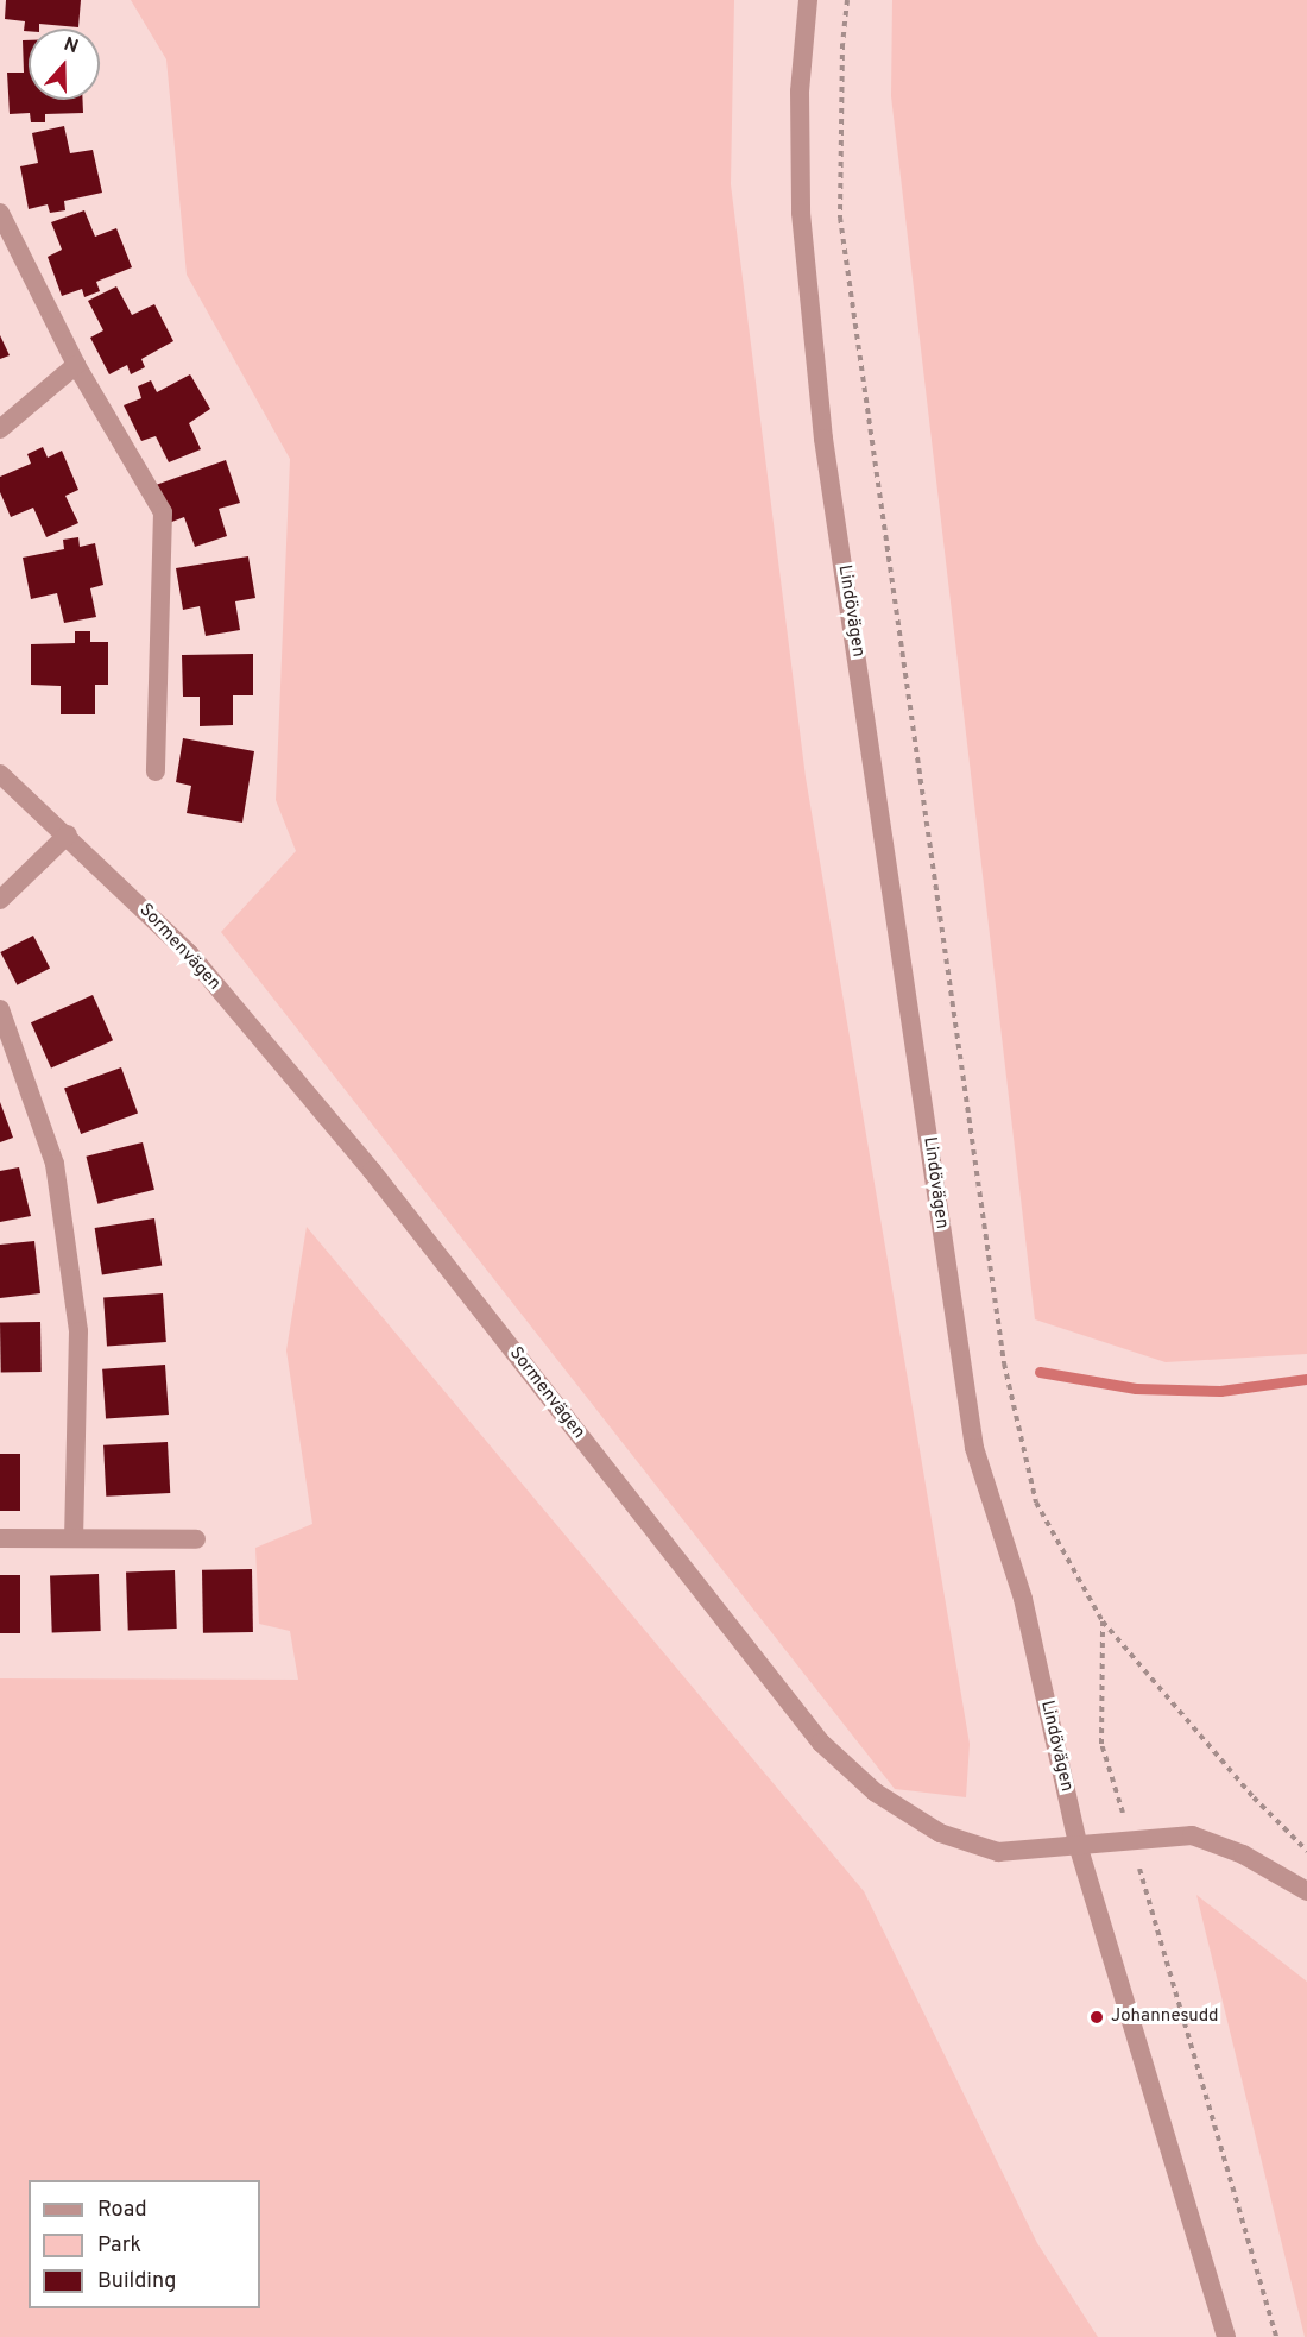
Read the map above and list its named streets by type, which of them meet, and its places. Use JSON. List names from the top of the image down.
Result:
{
  "streets": {
    "street": ["Lindövägen", "Sormenvägen"]
  },
  "crossings": [
    ["Lindövägen", "Sormenvägen"]
  ],
  "places": ["Johannesudd"],
  "legend": ["Road", "Park", "Building"],
  "north": "top"
}
